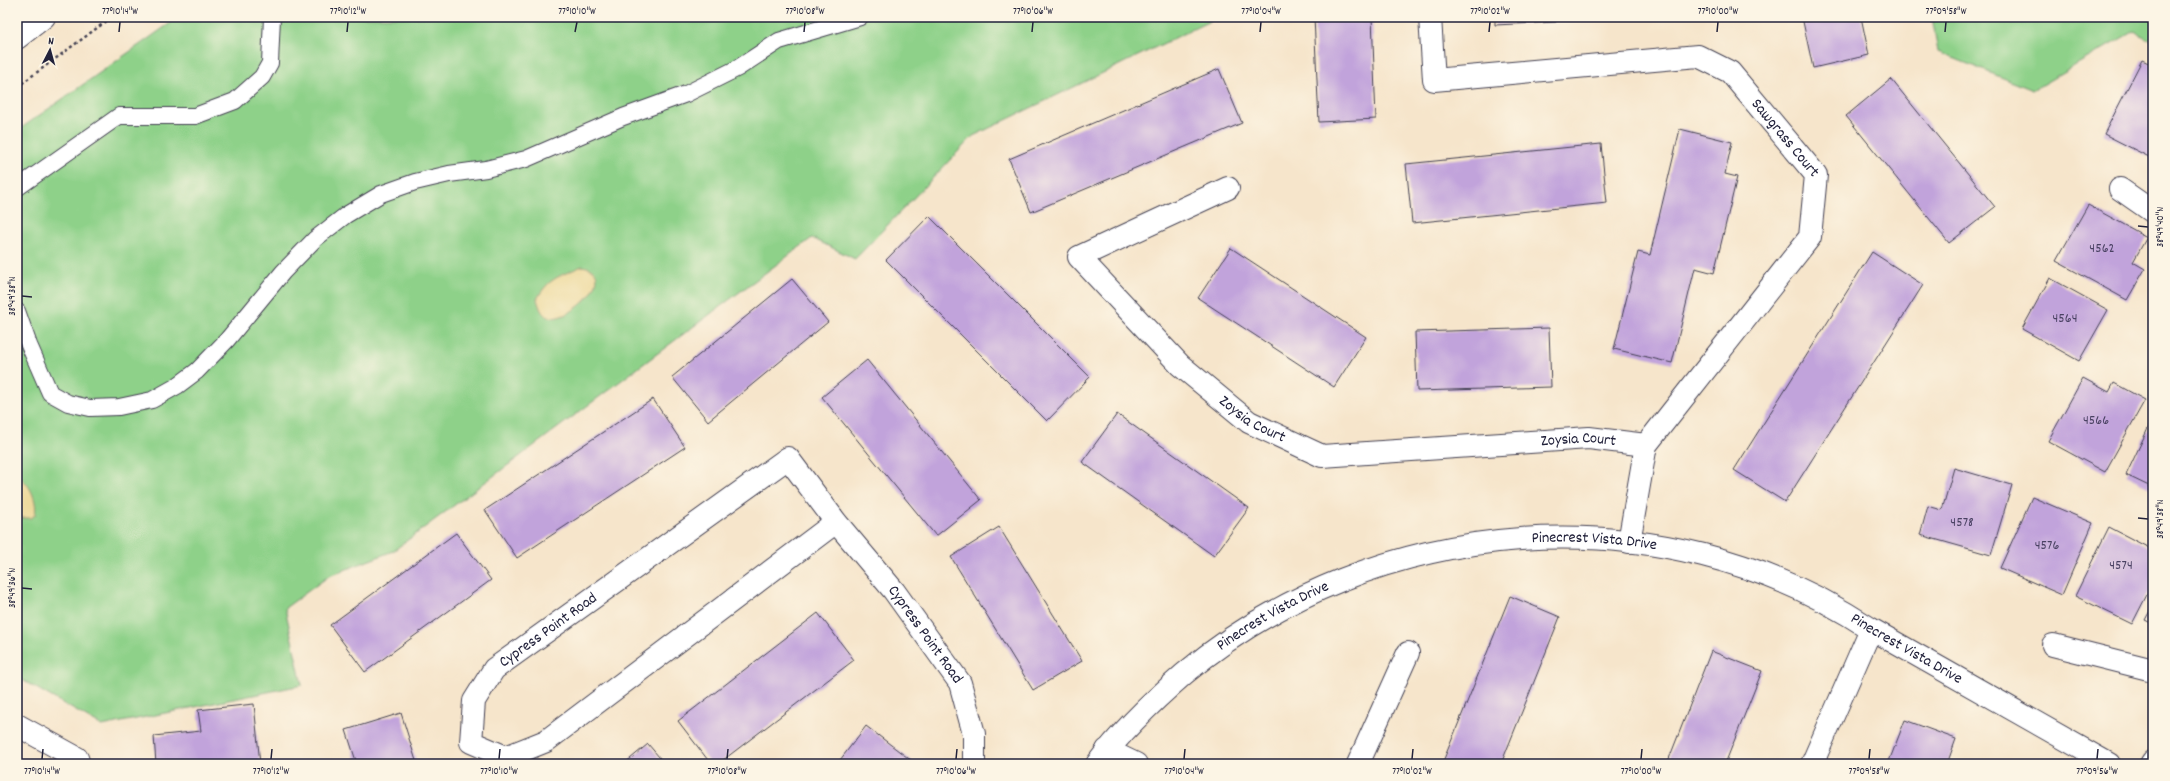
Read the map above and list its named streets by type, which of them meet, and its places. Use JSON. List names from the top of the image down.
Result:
{
  "streets": {
    "street": [
      "Sawgrass Court",
      "Zoysia Court",
      "Pinecrest Vista Drive",
      "Cypress Point Road"
    ]
  },
  "crossings": [
    ["Sawgrass Court", "Zoysia Court"],
    ["Sawgrass Court", "Pinecrest Vista Drive"]
  ],
  "house_numbers": [
    "4562",
    "4564",
    "4566",
    "4578",
    "4576",
    "4574"
  ],
  "north": "top",
  "coordinates": [
    "77°10'14\"W",
    "77°10'12\"W",
    "77°10'10\"W",
    "77°10'08\"W",
    "77°10'06\"W",
    "77°10'04\"W",
    "77°10'02\"W",
    "77°10'00\"W",
    "77°09'58\"W",
    "38°49'40\"N",
    "38°49'38\"N",
    "38°49'36\"N",
    "77°09'56\"W"
  ]
}
